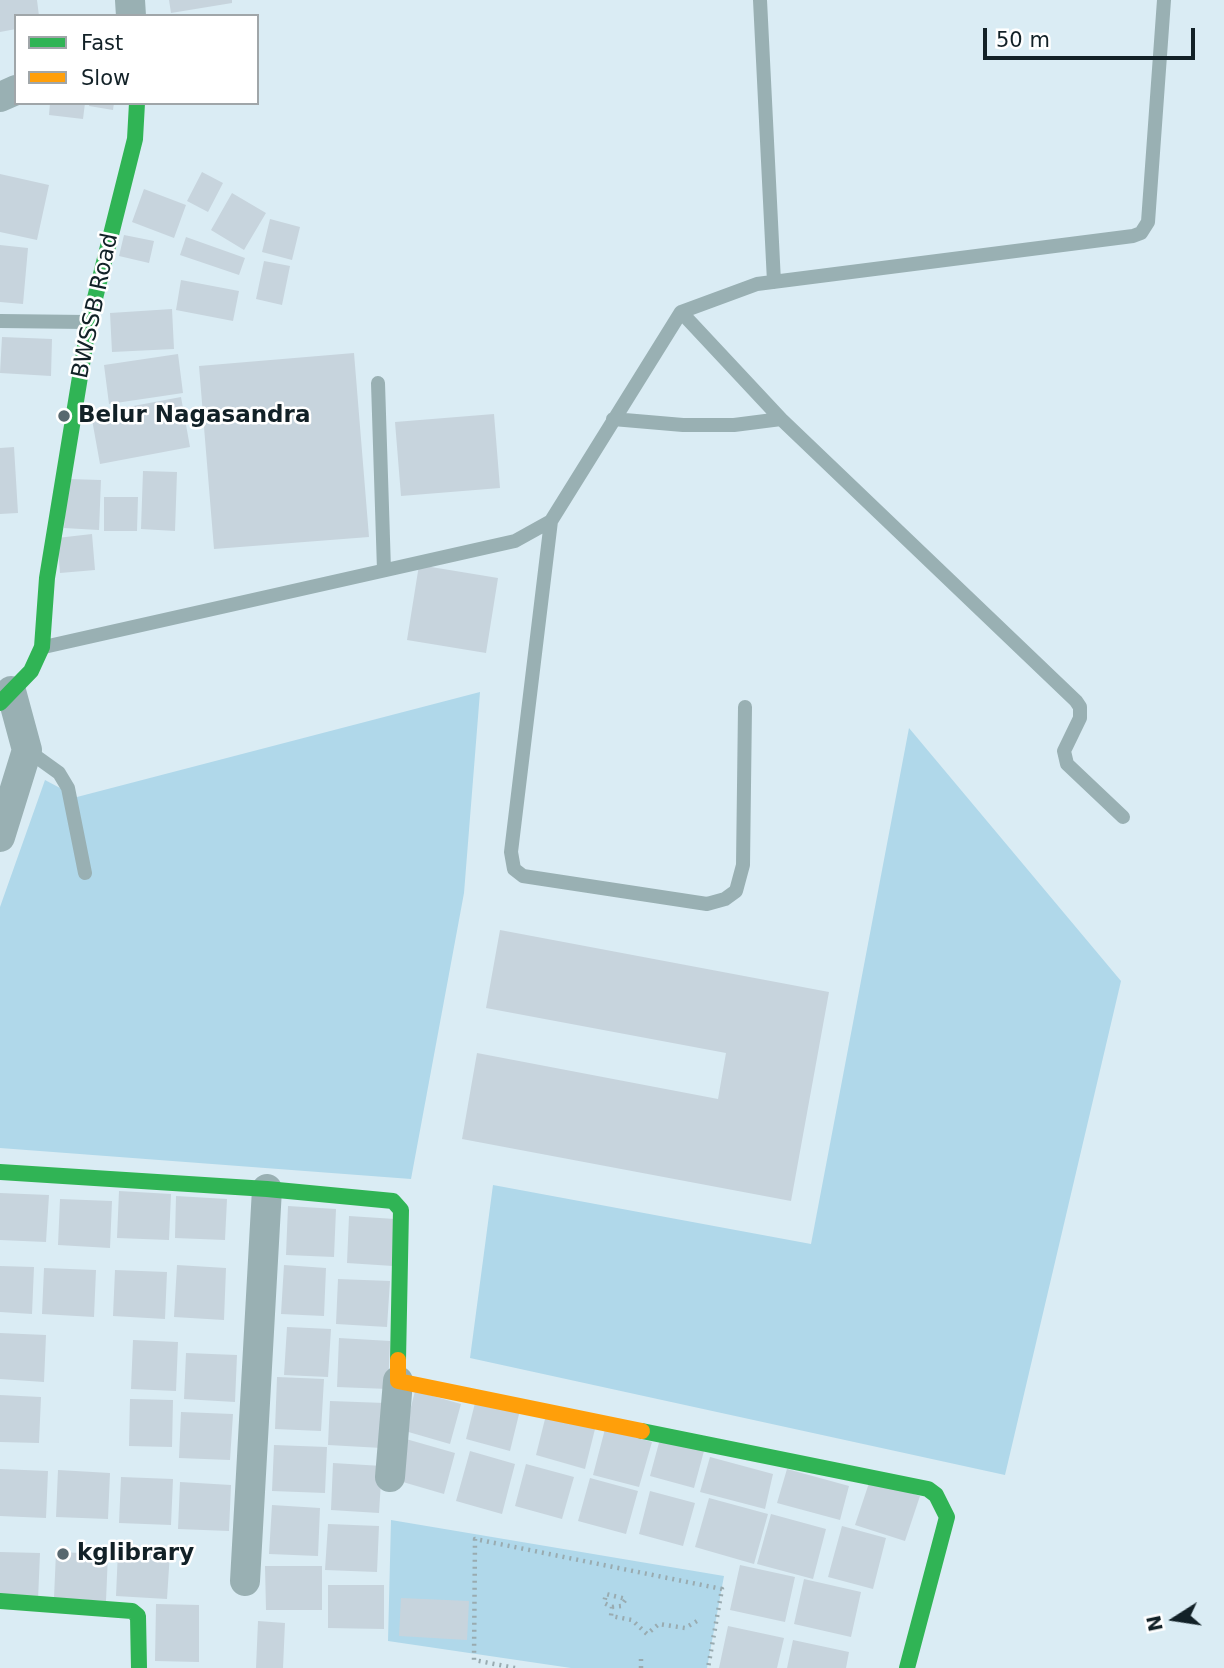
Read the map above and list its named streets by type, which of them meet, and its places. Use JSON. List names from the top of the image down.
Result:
{
  "streets": {
    "street": ["BWSSB Road"]
  },
  "places": ["Belur Nagasandra", "kglibrary"],
  "legend": ["Fast", "Slow"],
  "scale_bar": "50 m",
  "north": "left"
}
